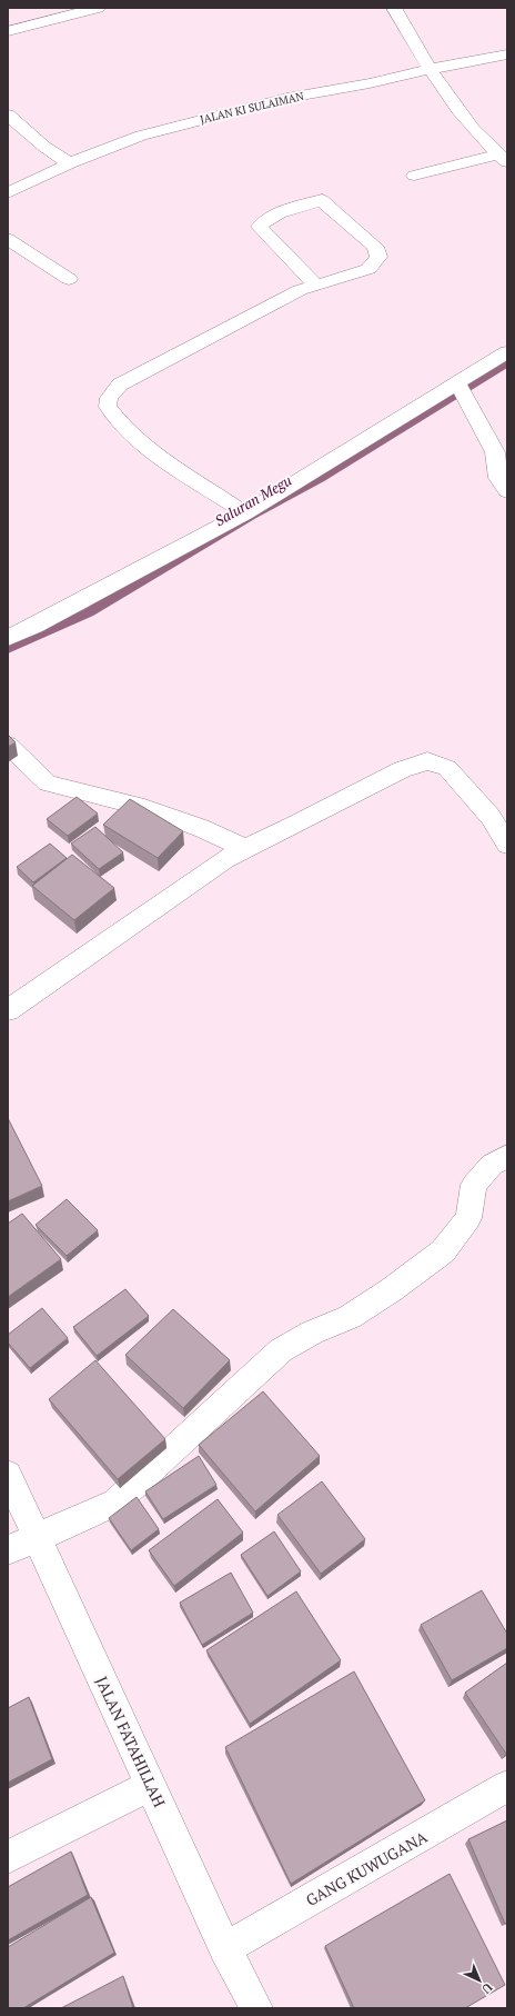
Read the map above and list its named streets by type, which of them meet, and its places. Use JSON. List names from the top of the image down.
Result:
{
  "streets": {
    "street": ["JALAN KI SULAIMAN", "JALAN FATAHILLAH", "GANG KUWUGANA"]
  },
  "crossings": [
    ["JALAN FATAHILLAH", "GANG KUWUGANA"]
  ],
  "water": ["Saluran Megu"],
  "north": "bottom right"
}
